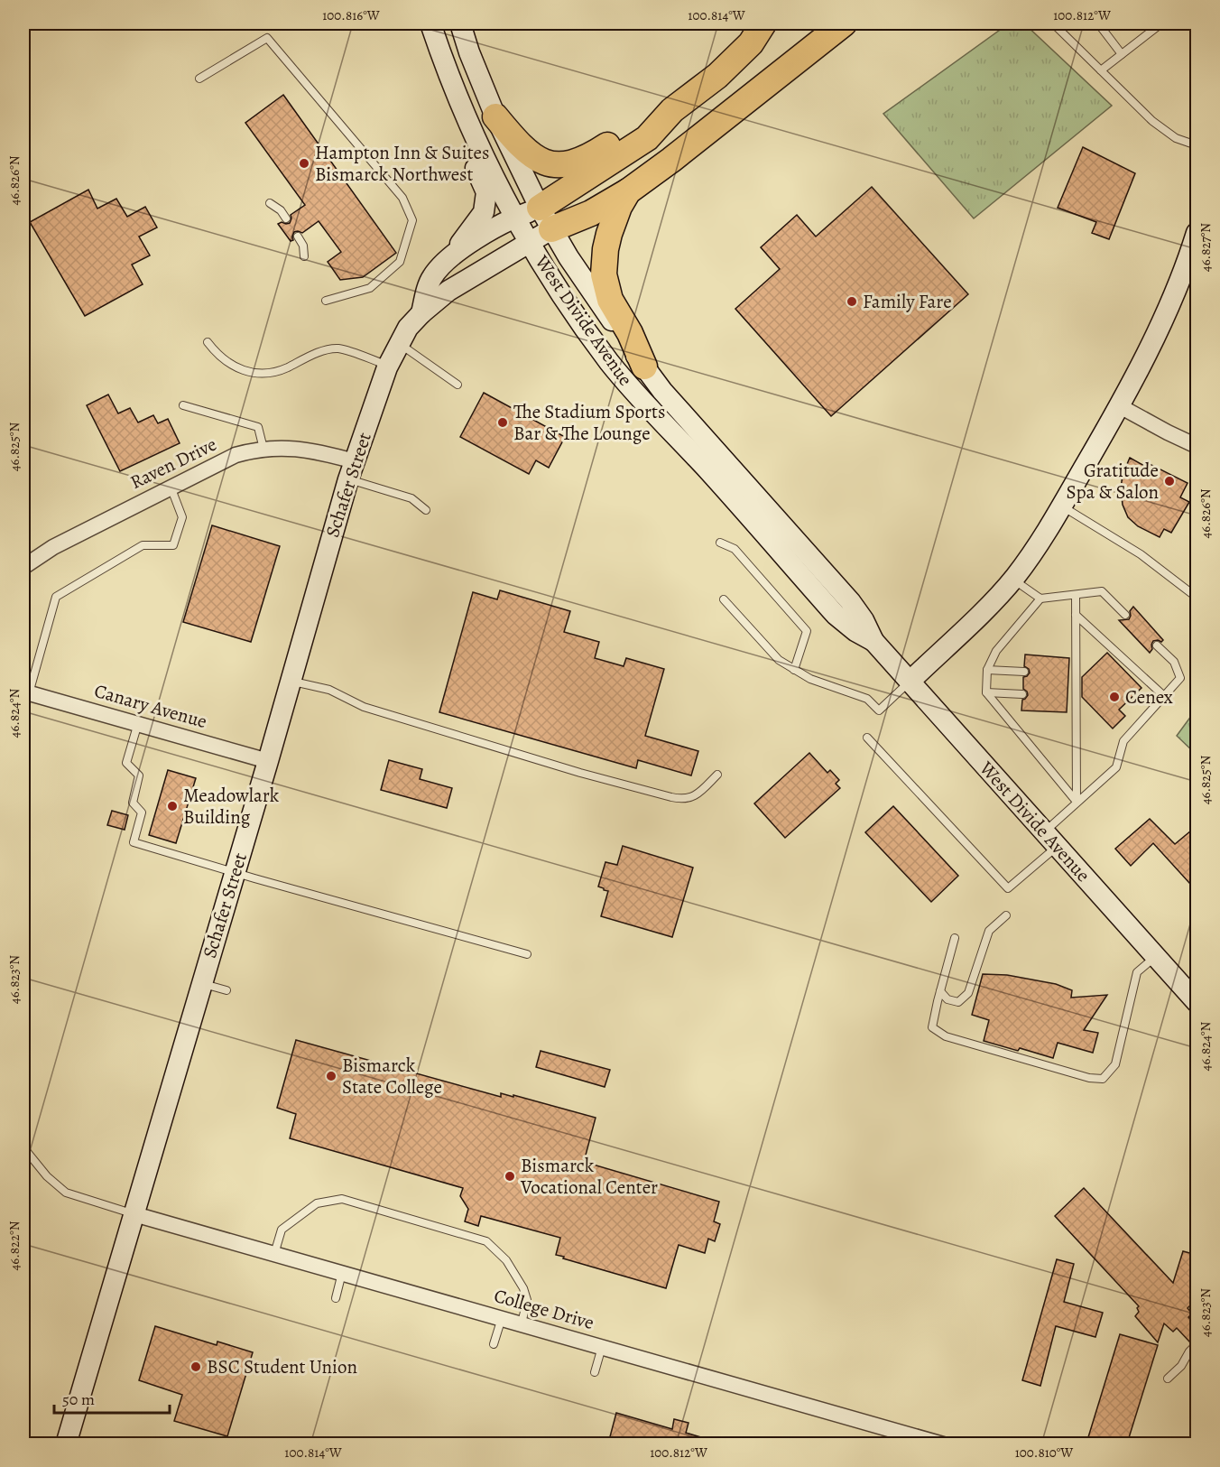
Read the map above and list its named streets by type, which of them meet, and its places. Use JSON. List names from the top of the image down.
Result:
{
  "streets": {
    "street": [
      "West Divide Avenue",
      "Raven Drive",
      "Schafer Street",
      "Canary Avenue",
      "College Drive"
    ]
  },
  "crossings": [
    ["West Divide Avenue", "Schafer Street"],
    ["Raven Drive", "Schafer Street"],
    ["Schafer Street", "Canary Avenue"],
    ["Schafer Street", "College Drive"]
  ],
  "places": [
    "Hampton Inn & Suites Bismarck Northwest",
    "Family Fare",
    "The Stadium Sports Bar & The Lounge",
    "Gratitude Spa & Salon",
    "Cenex",
    "Meadowlark Building",
    "Bismarck State College",
    "Bismarck Vocational Center",
    "BSC Student Union"
  ],
  "scale_bar": "50 m",
  "coordinates": [
    "100.816°W",
    "100.814°W",
    "100.812°W",
    "46.826°N",
    "46.827°N",
    "46.825°N",
    "46.824°N",
    "46.823°N",
    "46.822°N",
    "100.810°W"
  ]
}
